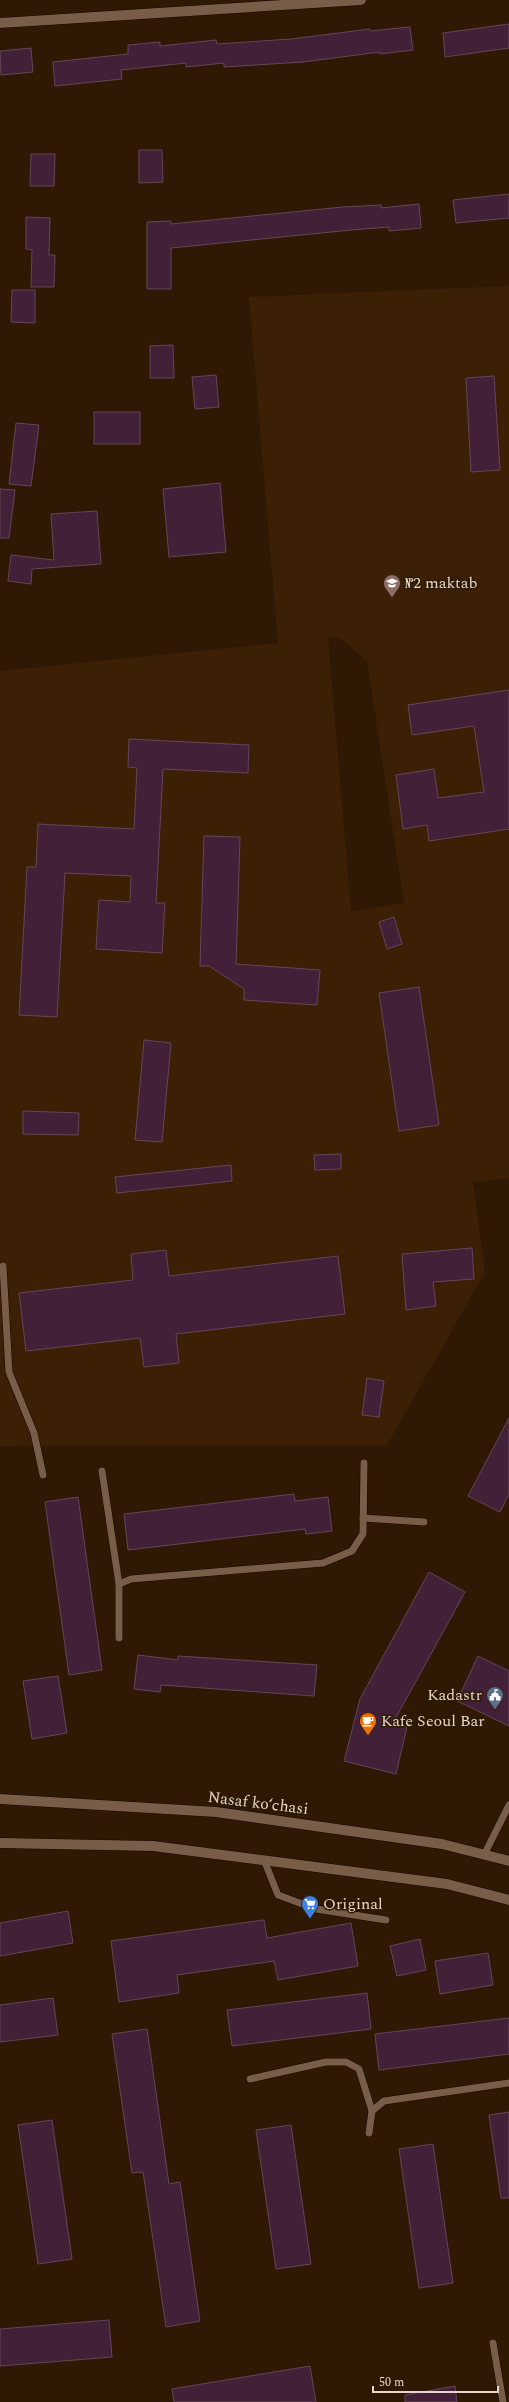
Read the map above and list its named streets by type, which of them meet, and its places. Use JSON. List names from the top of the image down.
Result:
{
  "streets": {
    "main road": ["Nasaf ko‘chasi"]
  },
  "places": {
    "school or university": ["№2 maktab"],
    "public building": ["Kadastr"],
    "cafe": ["Kafe Seoul Bar"],
    "supermarket": ["Original"]
  },
  "scale_bar": "50 m"
}
